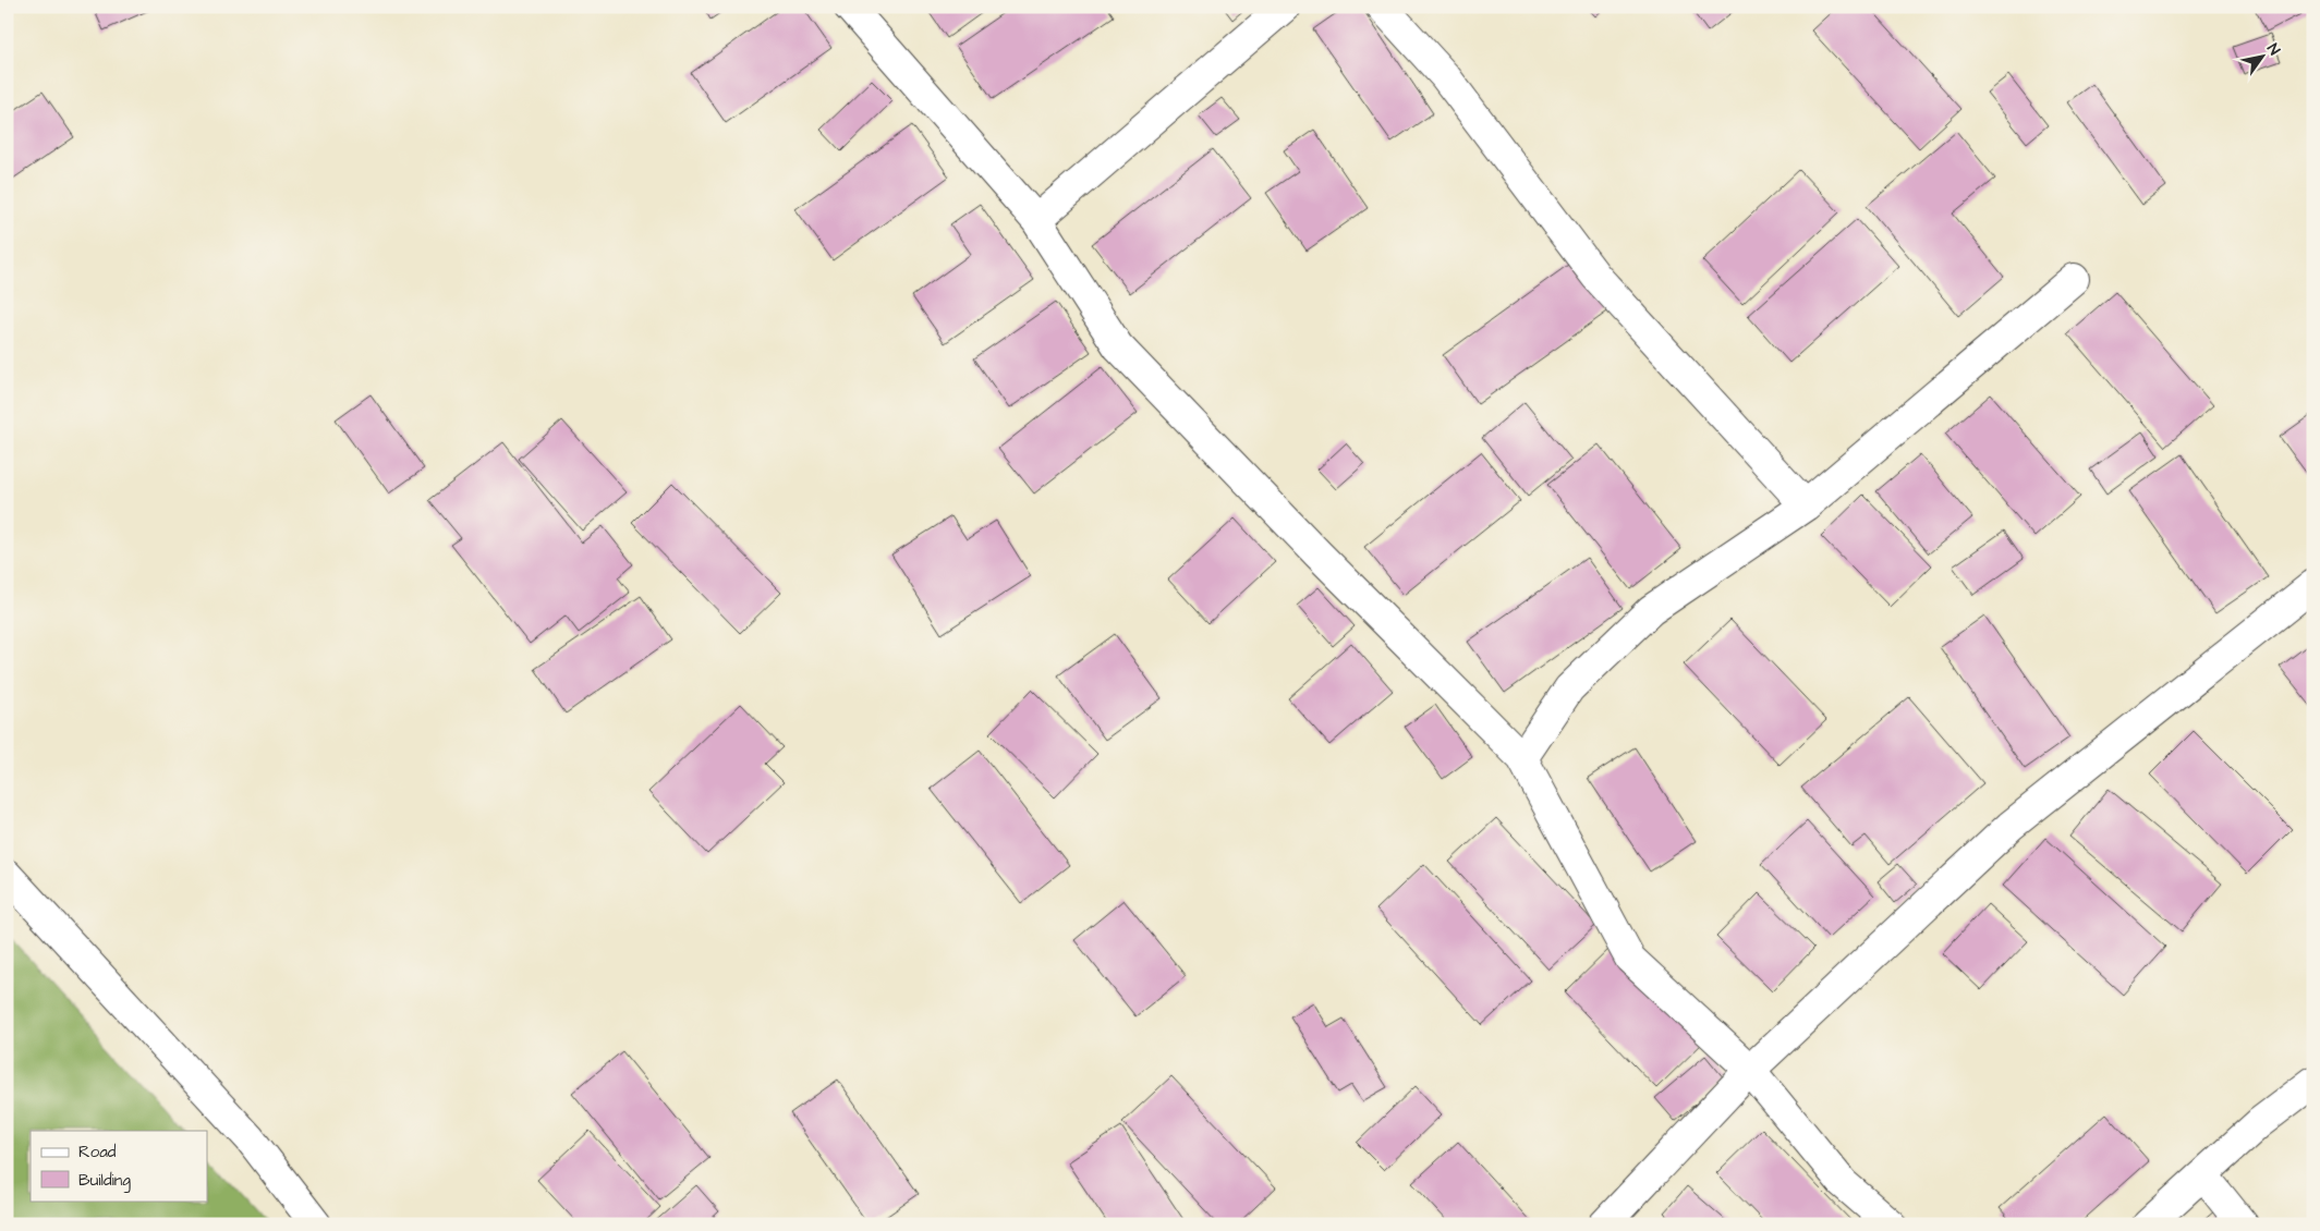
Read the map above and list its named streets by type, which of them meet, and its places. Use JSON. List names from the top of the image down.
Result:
{
  "legend": ["Road", "Building"],
  "north": "top right"
}
